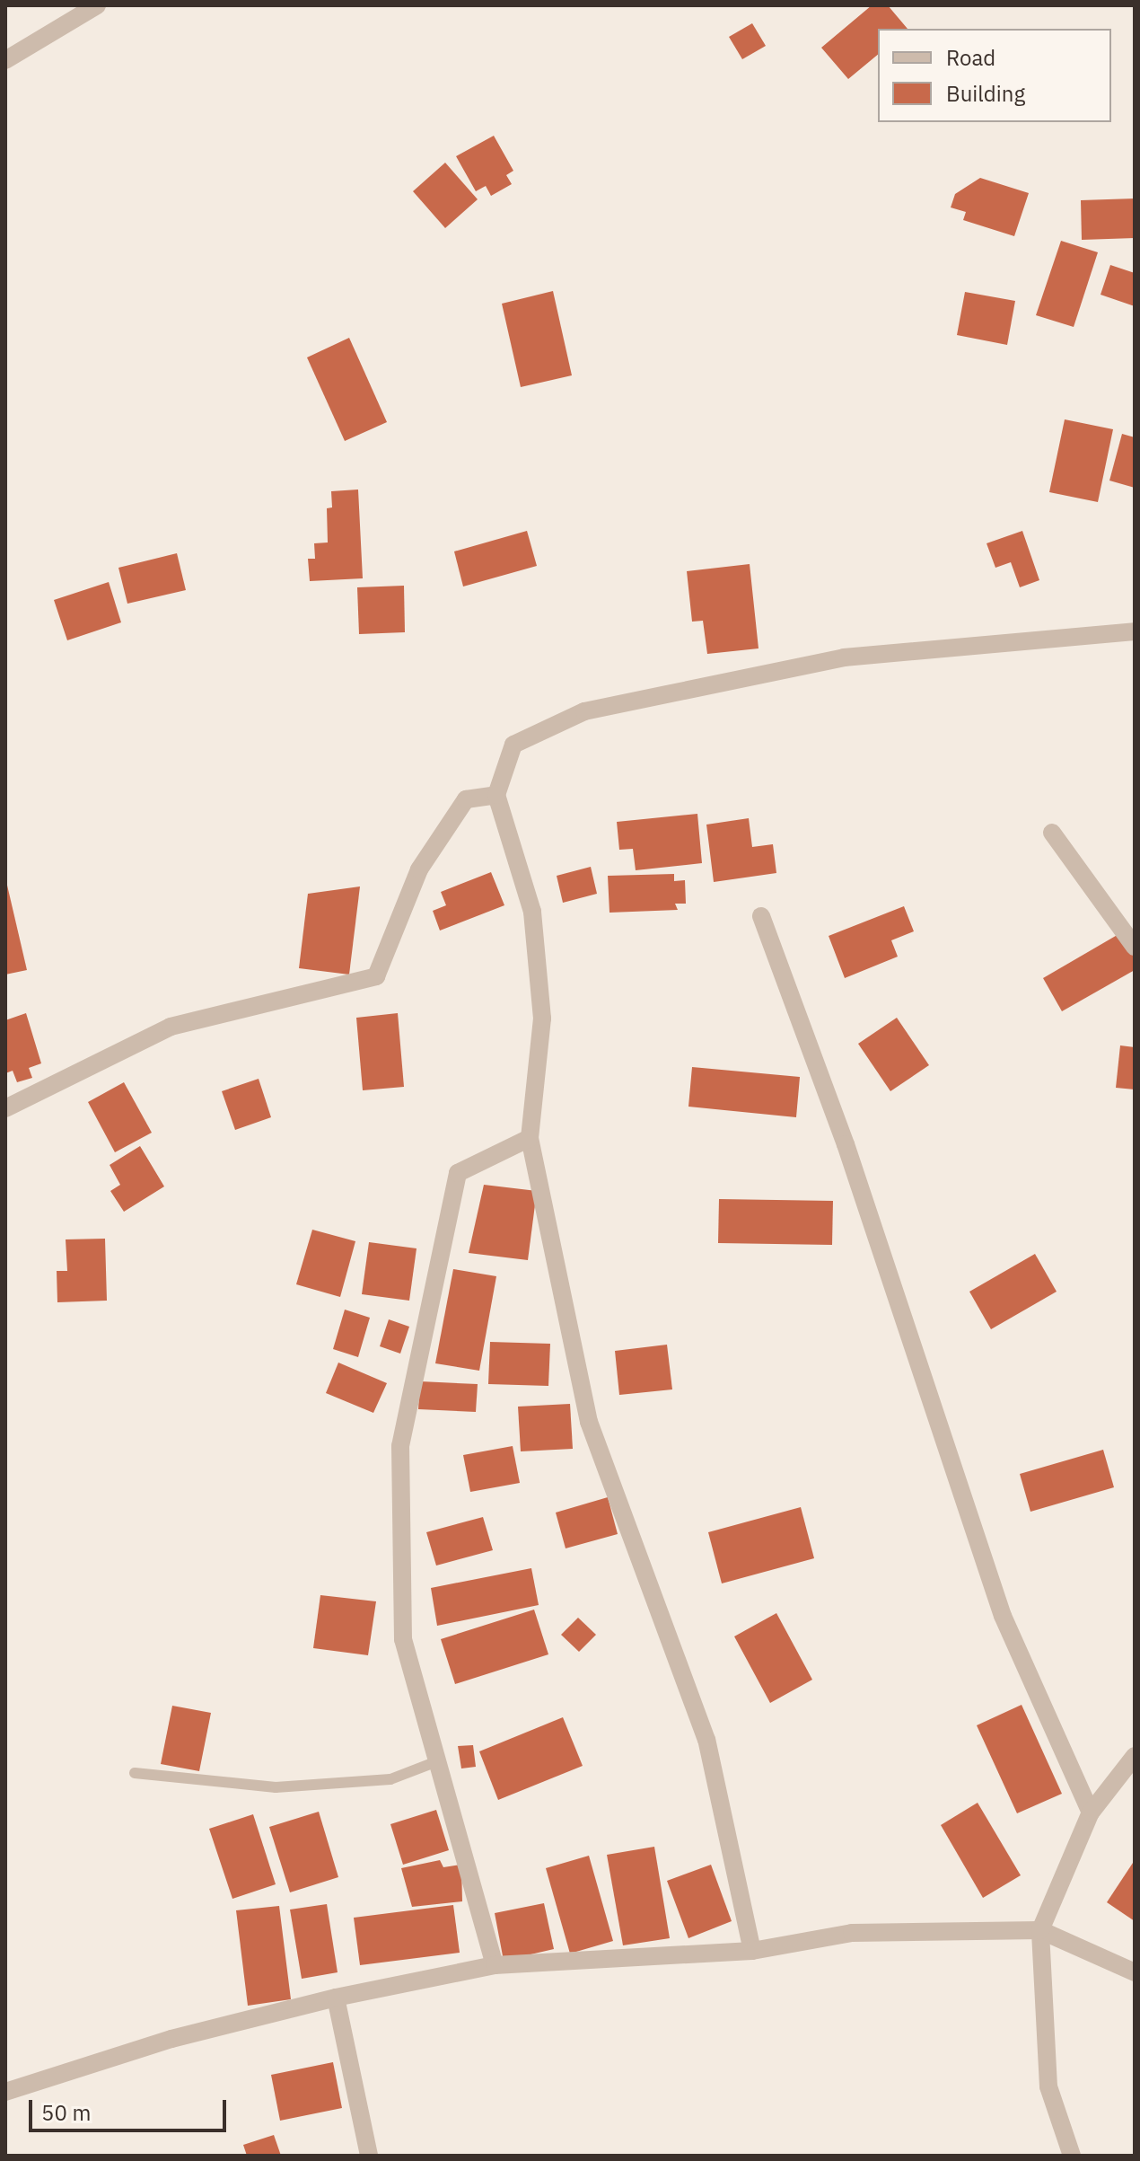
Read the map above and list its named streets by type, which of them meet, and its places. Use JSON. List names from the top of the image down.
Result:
{
  "legend": ["Road", "Building"],
  "scale_bar": "50 m"
}
